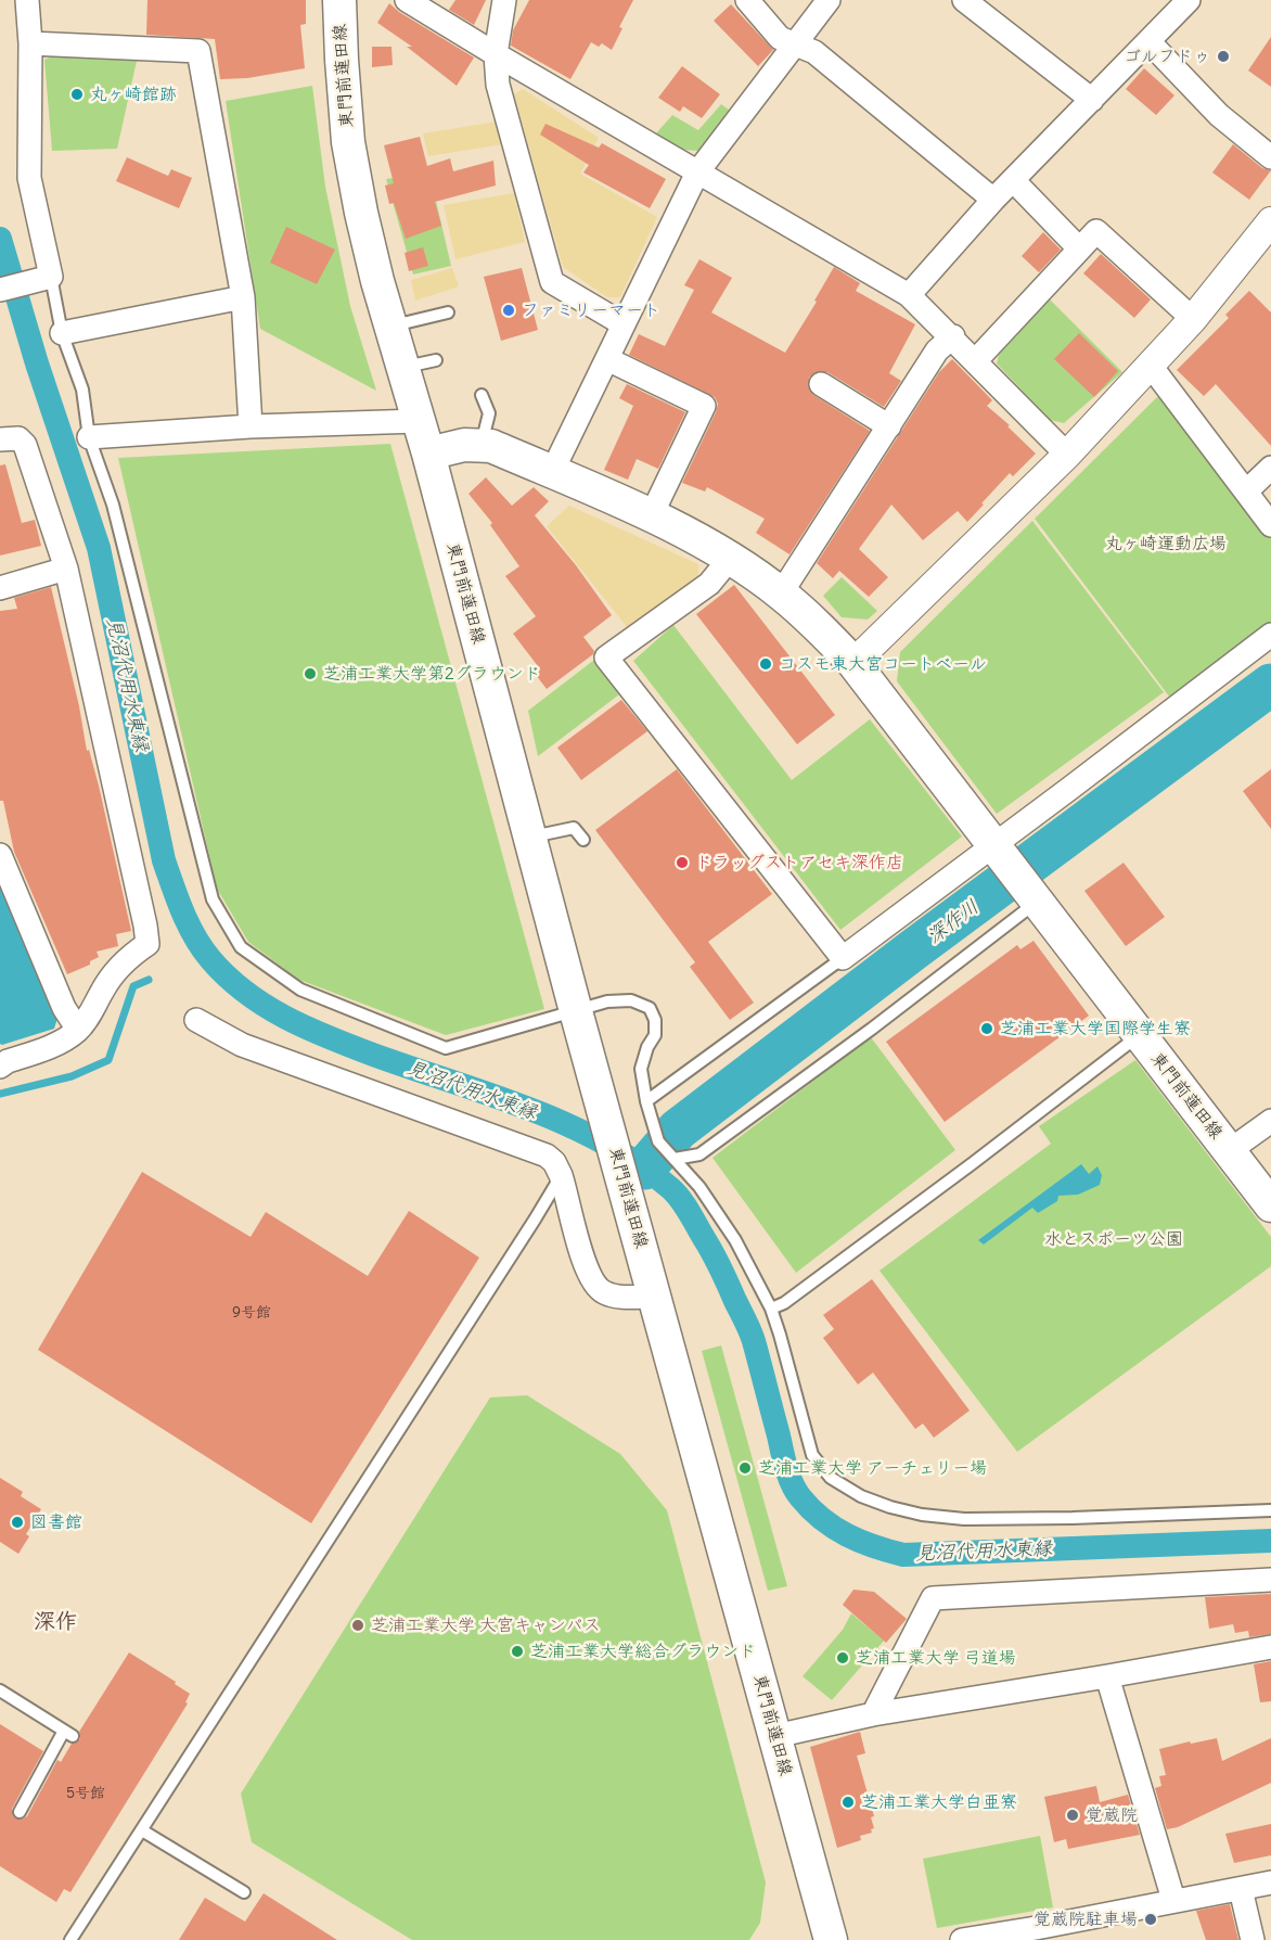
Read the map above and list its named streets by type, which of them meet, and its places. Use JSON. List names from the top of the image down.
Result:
{
  "streets": {
    "main road": ["東門前蓮田線"]
  },
  "districts": ["深作"],
  "water": ["見沼代用水東縁", "深作川"],
  "parks": ["丸ヶ崎運動広場", "水とスポーツ公園"],
  "places": [
    "ゴルフドゥ",
    "丸ヶ崎館跡",
    "ファミリーマート",
    "コスモ東大宮コートベール",
    "芝浦工業大学第2グラウンド",
    "ドラッグストアセキ深作店",
    "芝浦工業大学国際学生寮",
    "芝浦工業大学 アーチェリー場",
    "図書館",
    "芝浦工業大学 大宮キャンパス",
    "芝浦工業大学総合グラウンド",
    "芝浦工業大学 弓道場",
    "芝浦工業大学白亜寮",
    "覚蔵院",
    "覚蔵院駐車場"
  ],
  "house_numbers": ["9号館", "5号館"]
}
